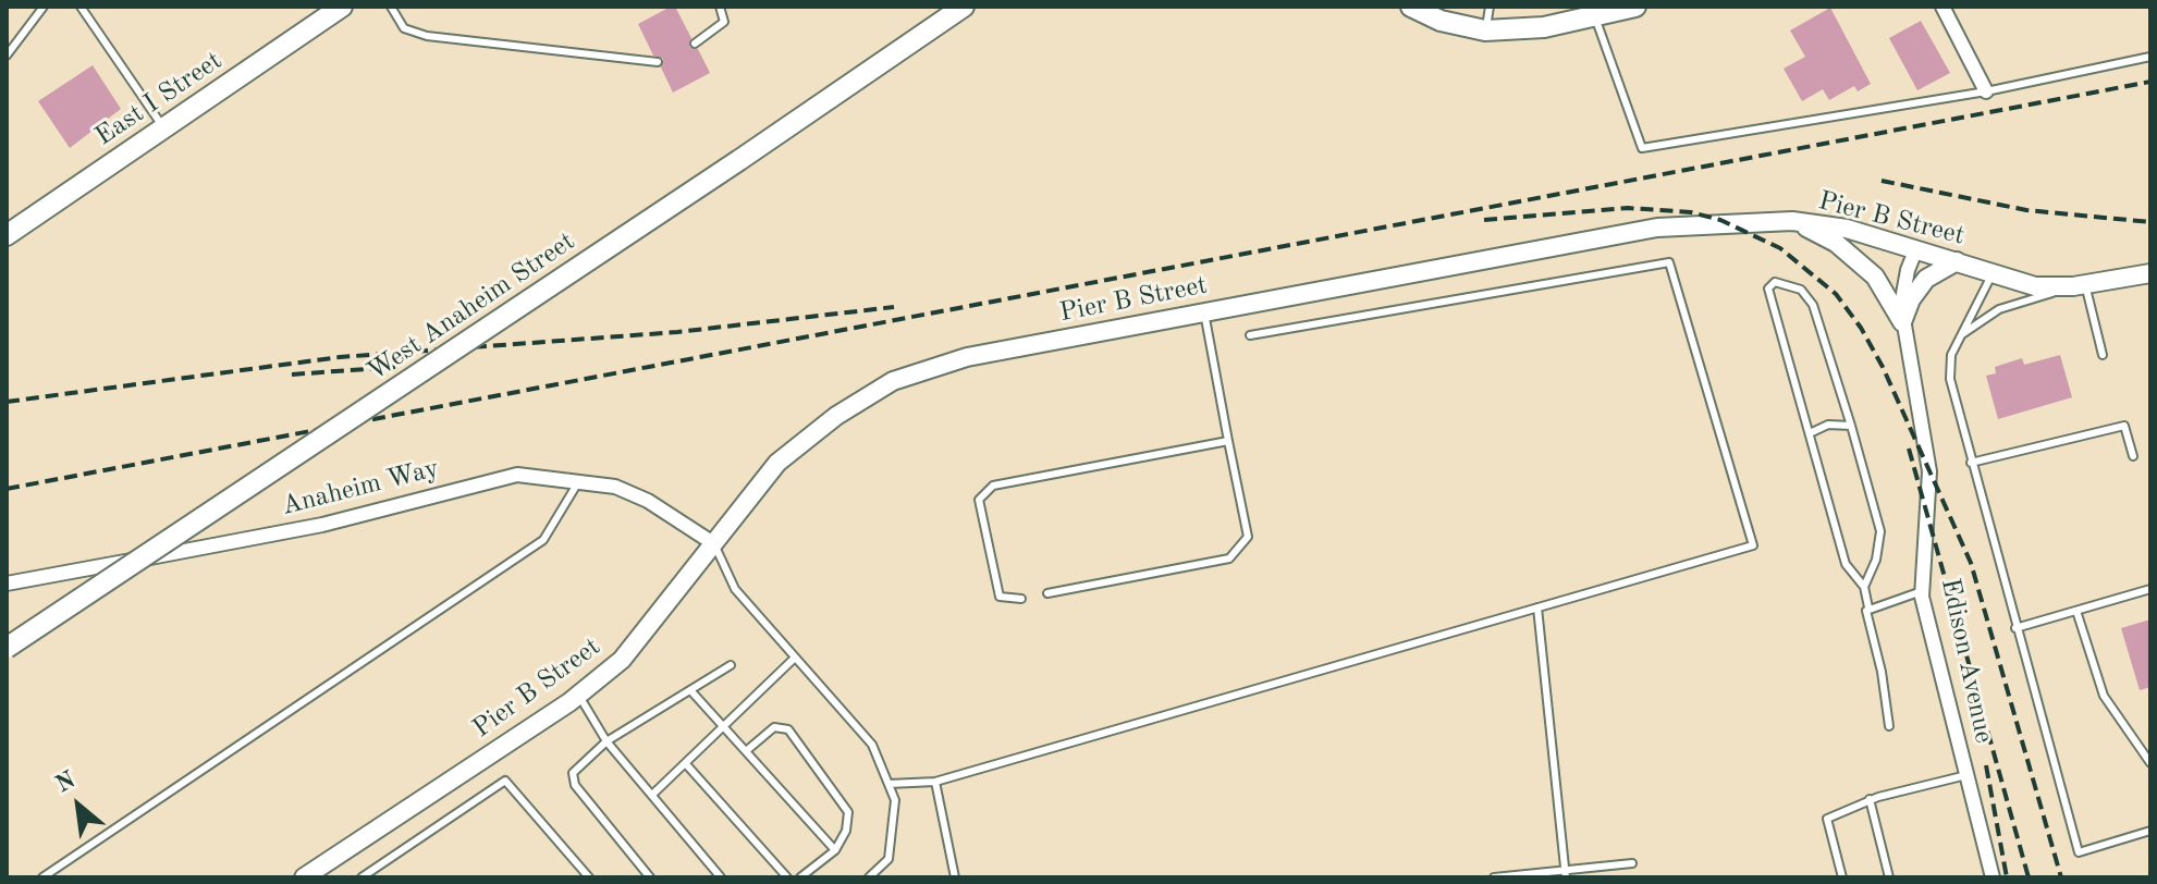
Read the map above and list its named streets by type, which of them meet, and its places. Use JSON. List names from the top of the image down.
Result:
{
  "streets": {
    "main road": ["East I Street", "West Anaheim Street"],
    "street": ["Pier B Street", "Anaheim Way", "Edison Avenue"]
  },
  "crossings": [
    ["Pier B Street", "Anaheim Way"],
    ["Pier B Street", "Edison Avenue"]
  ],
  "north": "top left"
}
